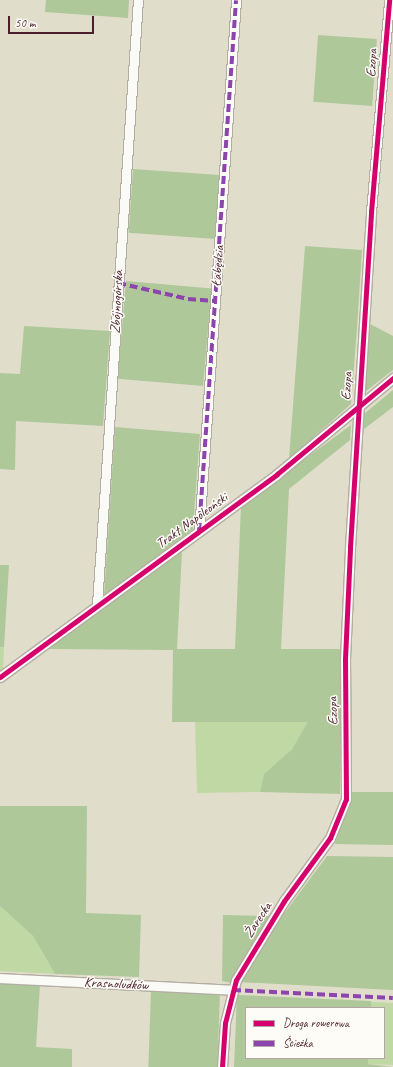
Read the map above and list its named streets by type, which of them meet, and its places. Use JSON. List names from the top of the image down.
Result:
{
  "streets": {
    "street": [
      "Ezopa",
      "Łabędzia",
      "Zbójnogórska",
      "Trakt Napoleoński",
      "Żarecka",
      "Krasnoludków"
    ]
  },
  "crossings": [
    ["Ezopa", "Trakt Napoleoński"],
    ["Ezopa", "Żarecka"],
    ["Łabędzia", "Trakt Napoleoński"],
    ["Zbójnogórska", "Trakt Napoleoński"],
    ["Żarecka", "Krasnoludków"]
  ],
  "legend": ["Droga rowerowa", "Ścieżka"],
  "scale_bar": "50 m"
}
